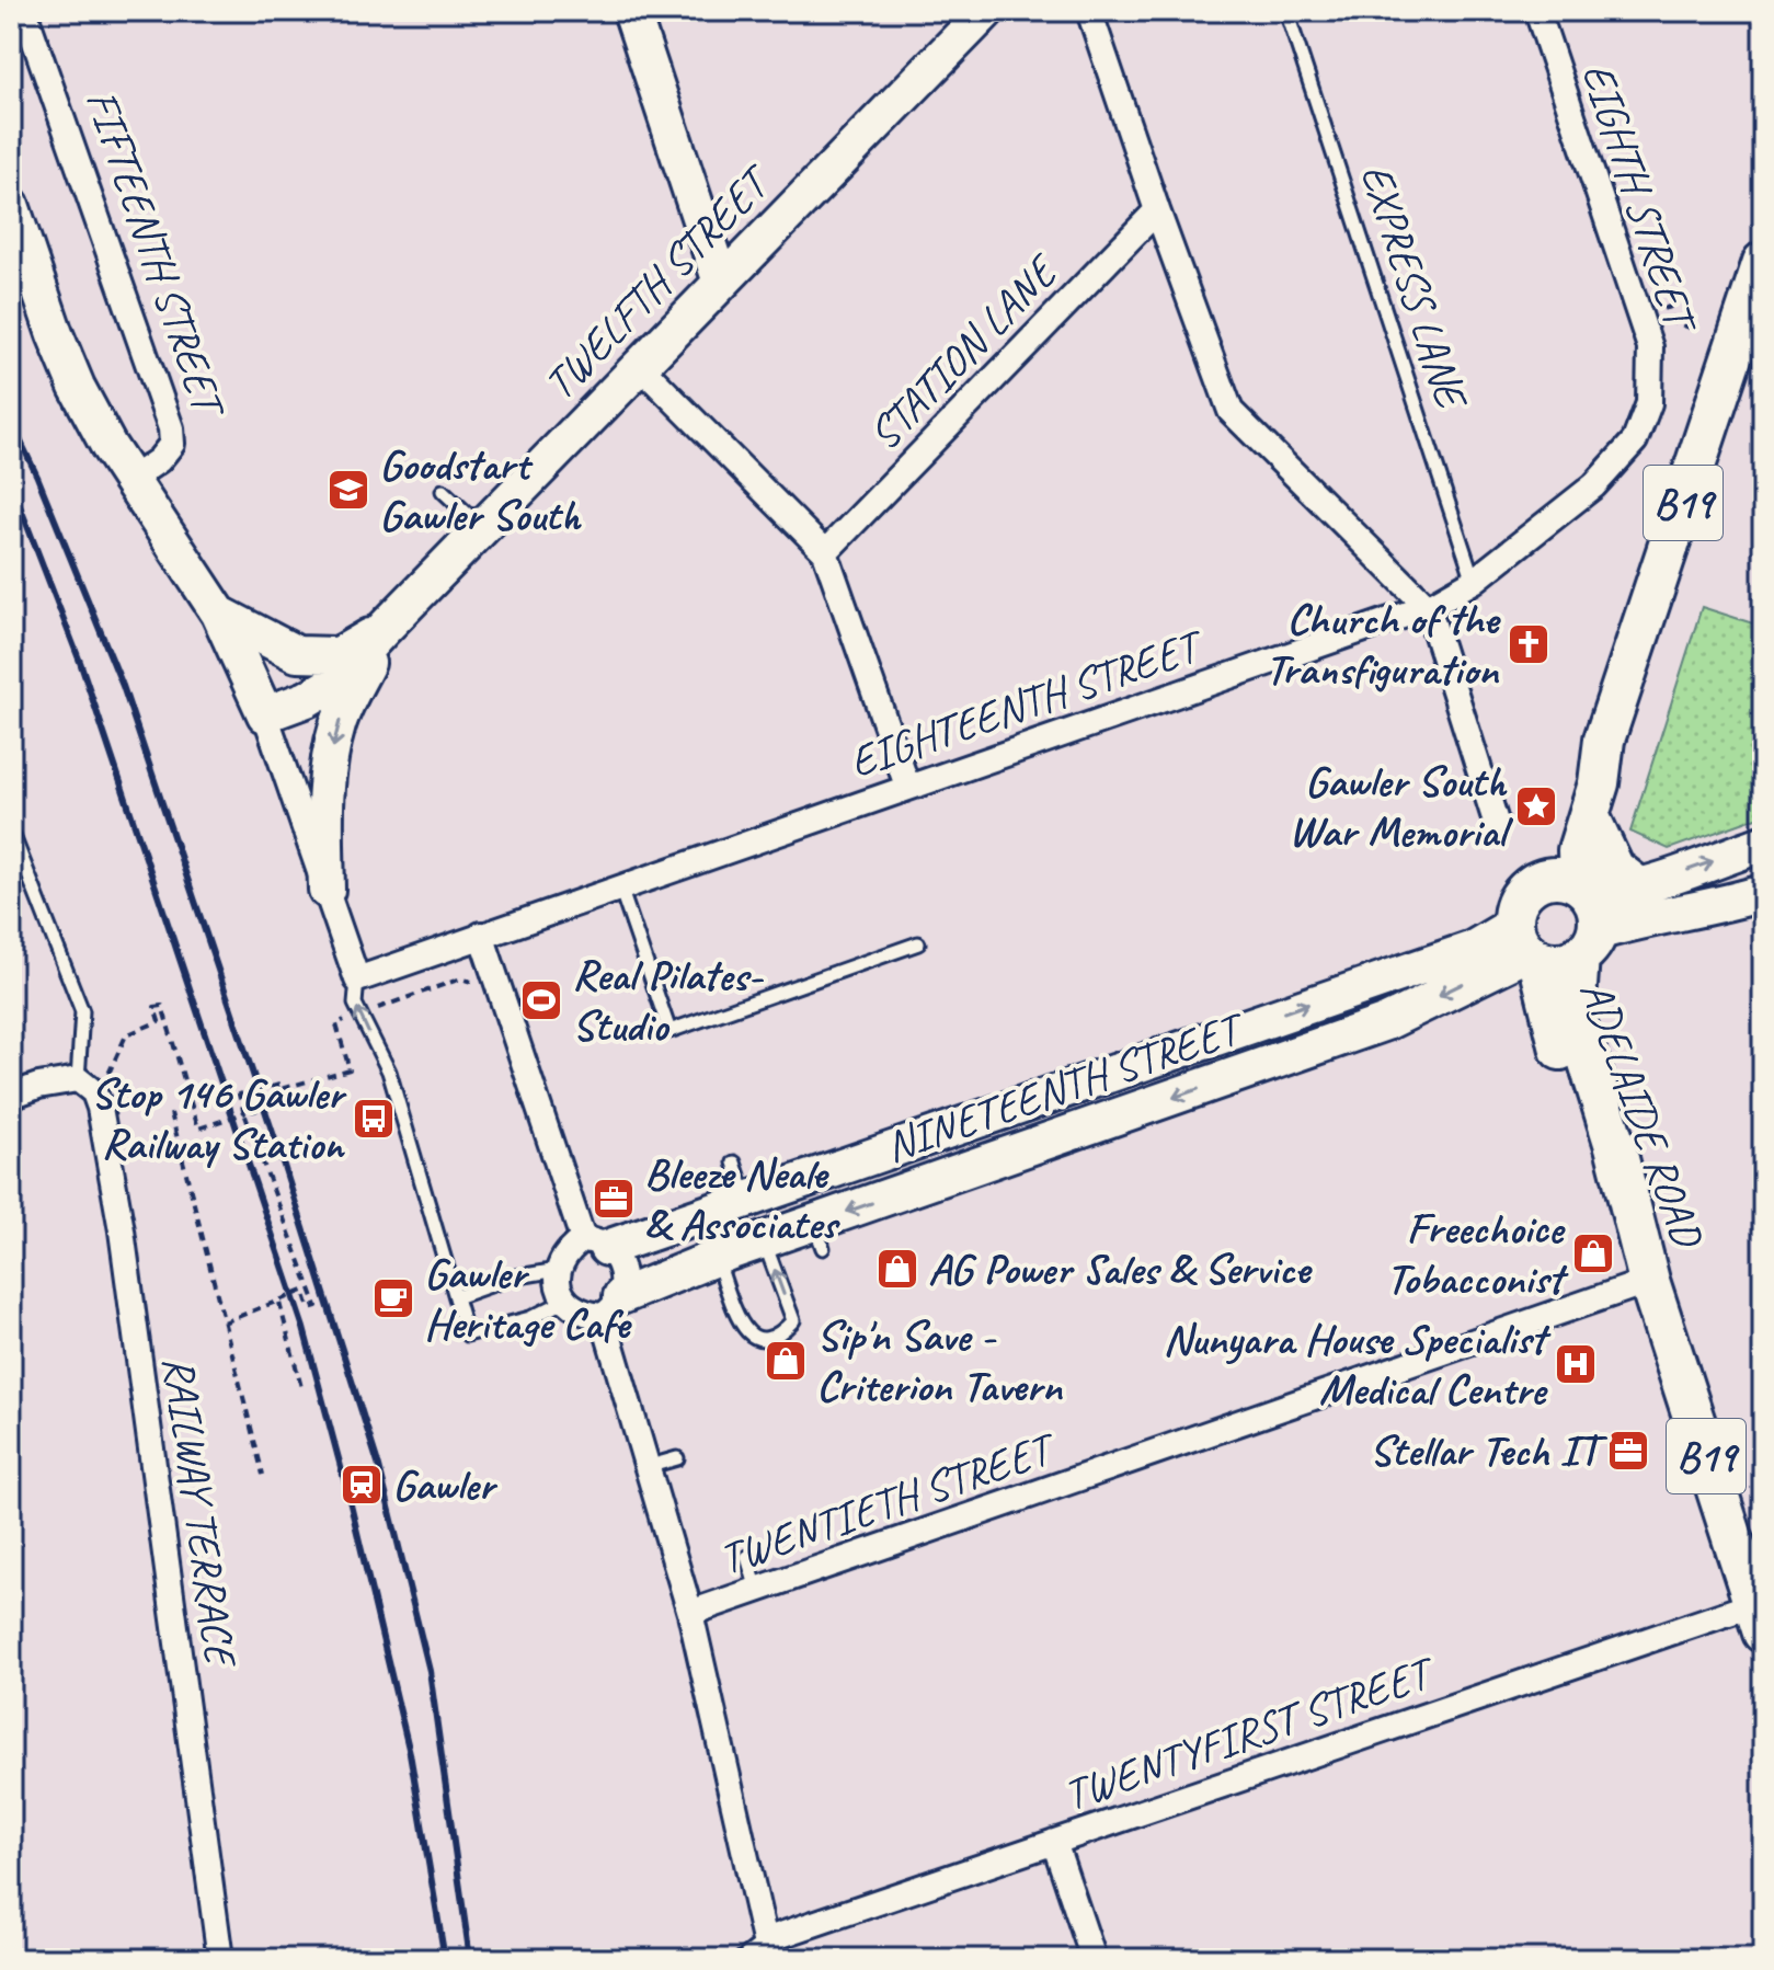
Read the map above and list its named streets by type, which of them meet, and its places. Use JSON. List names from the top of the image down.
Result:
{
  "streets": {
    "main road": [
      "TWELFTH STREET",
      "B19",
      "NINETEENTH STREET",
      "ADELAIDE ROAD"
    ],
    "street": [
      "EIGHTH STREET",
      "FIFTEENTH STREET",
      "STATION LANE",
      "EIGHTEENTH STREET",
      "TWENTIETH STREET",
      "RAILWAY TERRACE",
      "TWENTYFIRST STREET"
    ],
    "lane": ["EXPRESS LANE"]
  },
  "crossings": [
    ["EIGHTH STREET", "EIGHTEENTH STREET"],
    ["EXPRESS LANE", "EIGHTEENTH STREET"],
    ["B19", "NINETEENTH STREET"],
    ["B19", "ADELAIDE ROAD"],
    ["B19", "TWENTIETH STREET"],
    ["B19", "TWENTYFIRST STREET"],
    ["NINETEENTH STREET", "ADELAIDE ROAD"],
    ["ADELAIDE ROAD", "TWENTIETH STREET"]
  ],
  "places": {
    "school or university": ["Goodstart Gawler South"],
    "church": ["Church of the Transfiguration"],
    "place": ["Gawler South War Memorial"],
    "sports": ["Real Pilates- Studio"],
    "bus stop": ["Stop 146 Gawler Railway Station"],
    "office": ["Bleeze Neale & Associates", "Stellar Tech IT"],
    "shop": ["Freechoice Tobacconist", "AG Power Sales & Service", "Sip'n Save - Criterion Tavern"],
    "cafe": ["Gawler Heritage Cafe"],
    "hospital": ["Nunyara House Specialist Medical Centre"],
    "station": ["Gawler"]
  }
}
